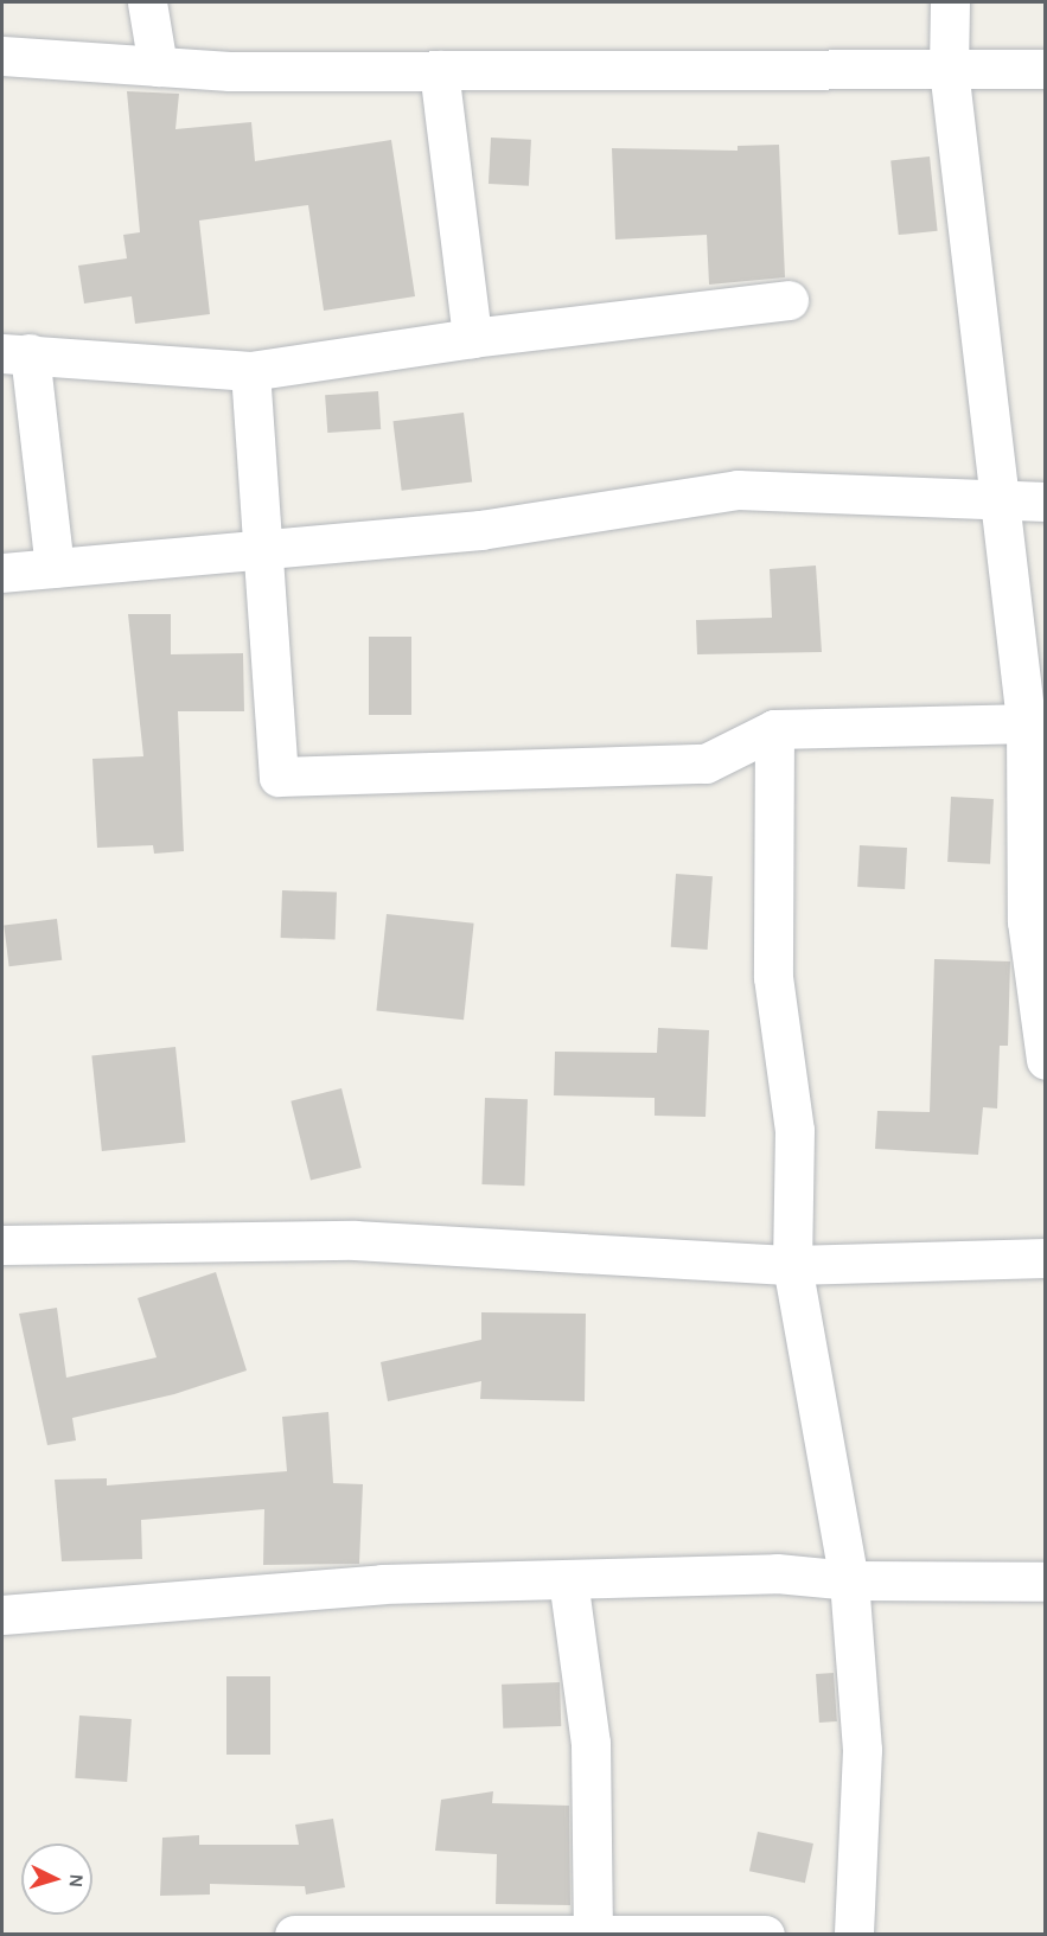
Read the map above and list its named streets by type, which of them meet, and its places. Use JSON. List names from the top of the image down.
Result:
{
  "north": "right"
}
